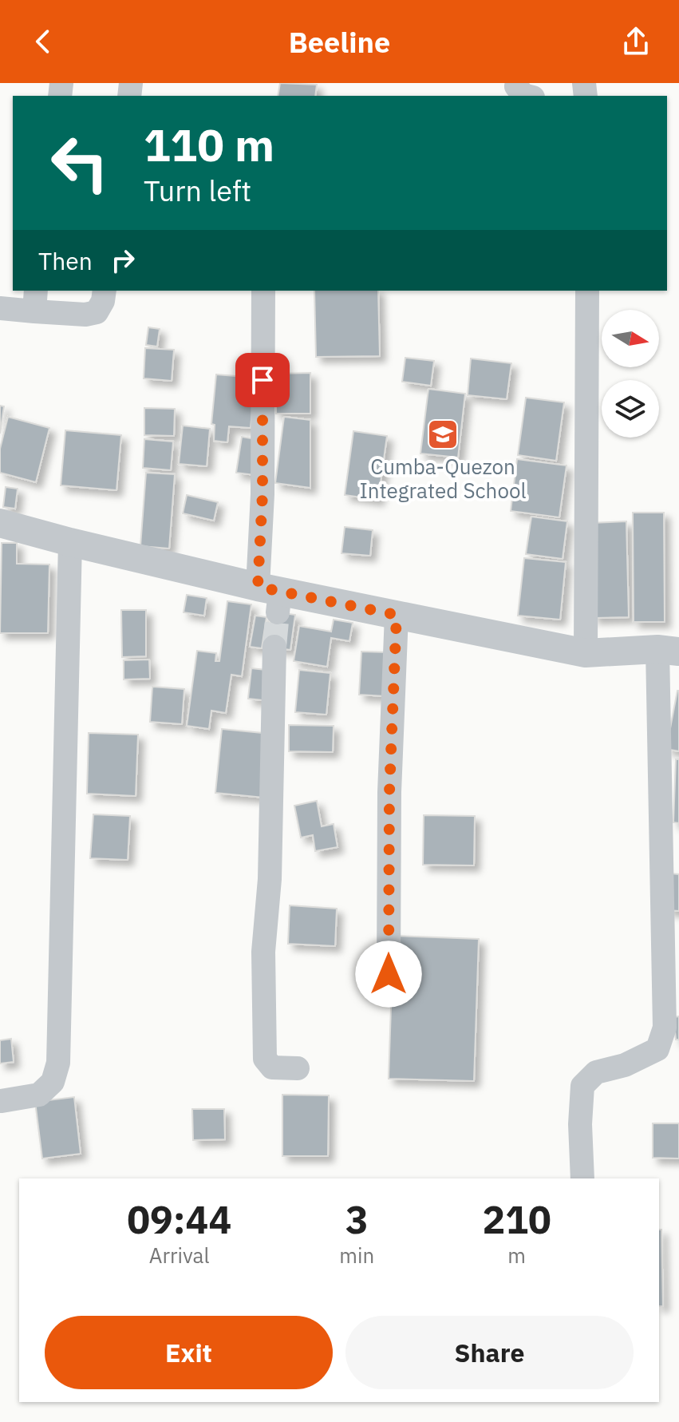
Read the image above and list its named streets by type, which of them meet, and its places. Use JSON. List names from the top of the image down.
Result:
{
  "places": {
    "school or university": ["Cumba-Quezon Integrated School"]
  },
  "north": "right",
  "page": {
    "header": "Beeline",
    "turn": ["110 m", "Turn left"],
    "then": "Then",
    "eta": [
      "09:44",
      "Arrival",
      "3",
      "min",
      "210",
      "m"
    ],
    "buttons": ["Exit", "Share"]
  }
}
